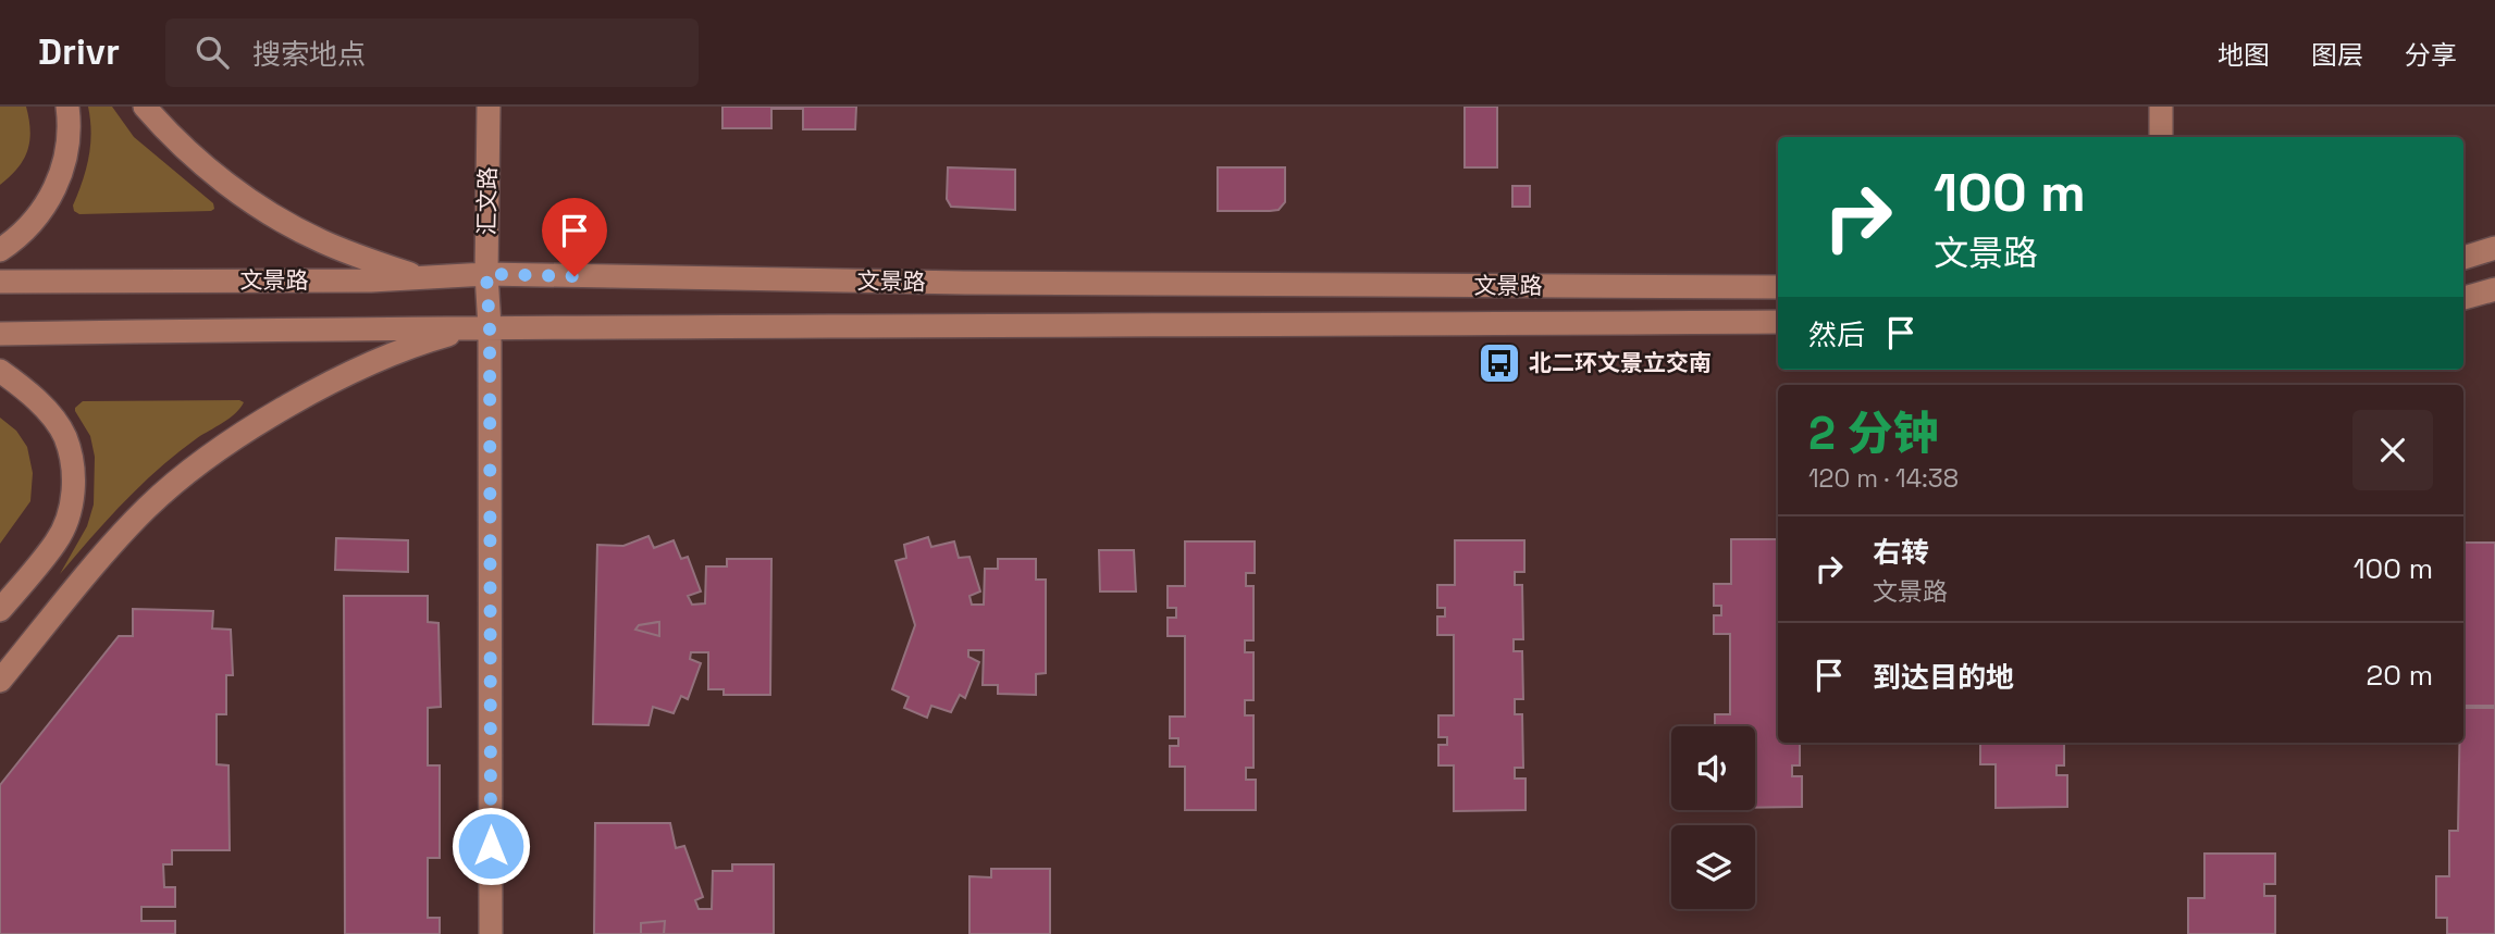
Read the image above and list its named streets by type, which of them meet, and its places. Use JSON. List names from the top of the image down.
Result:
{
  "streets": {
    "main road": ["汇文路", "文景路"]
  },
  "crossings": [
    ["汇文路", "文景路"]
  ],
  "places": {
    "bus stop": ["北二环文景立交南"]
  },
  "page": {
    "header": "Drivr",
    "search": "搜索地点",
    "nav": ["地图", "图层", "分享"],
    "turn": ["100 m", "文景路"],
    "then": "然后",
    "heading": ["2 分钟", "120 m · 14:38"],
    "list": [
      {
        "name": "右转",
        "note": "文景路",
        "value": "100 m"
      },
      {
        "name": "到达目的地",
        "value": "20 m"
      }
    ]
  }
}
